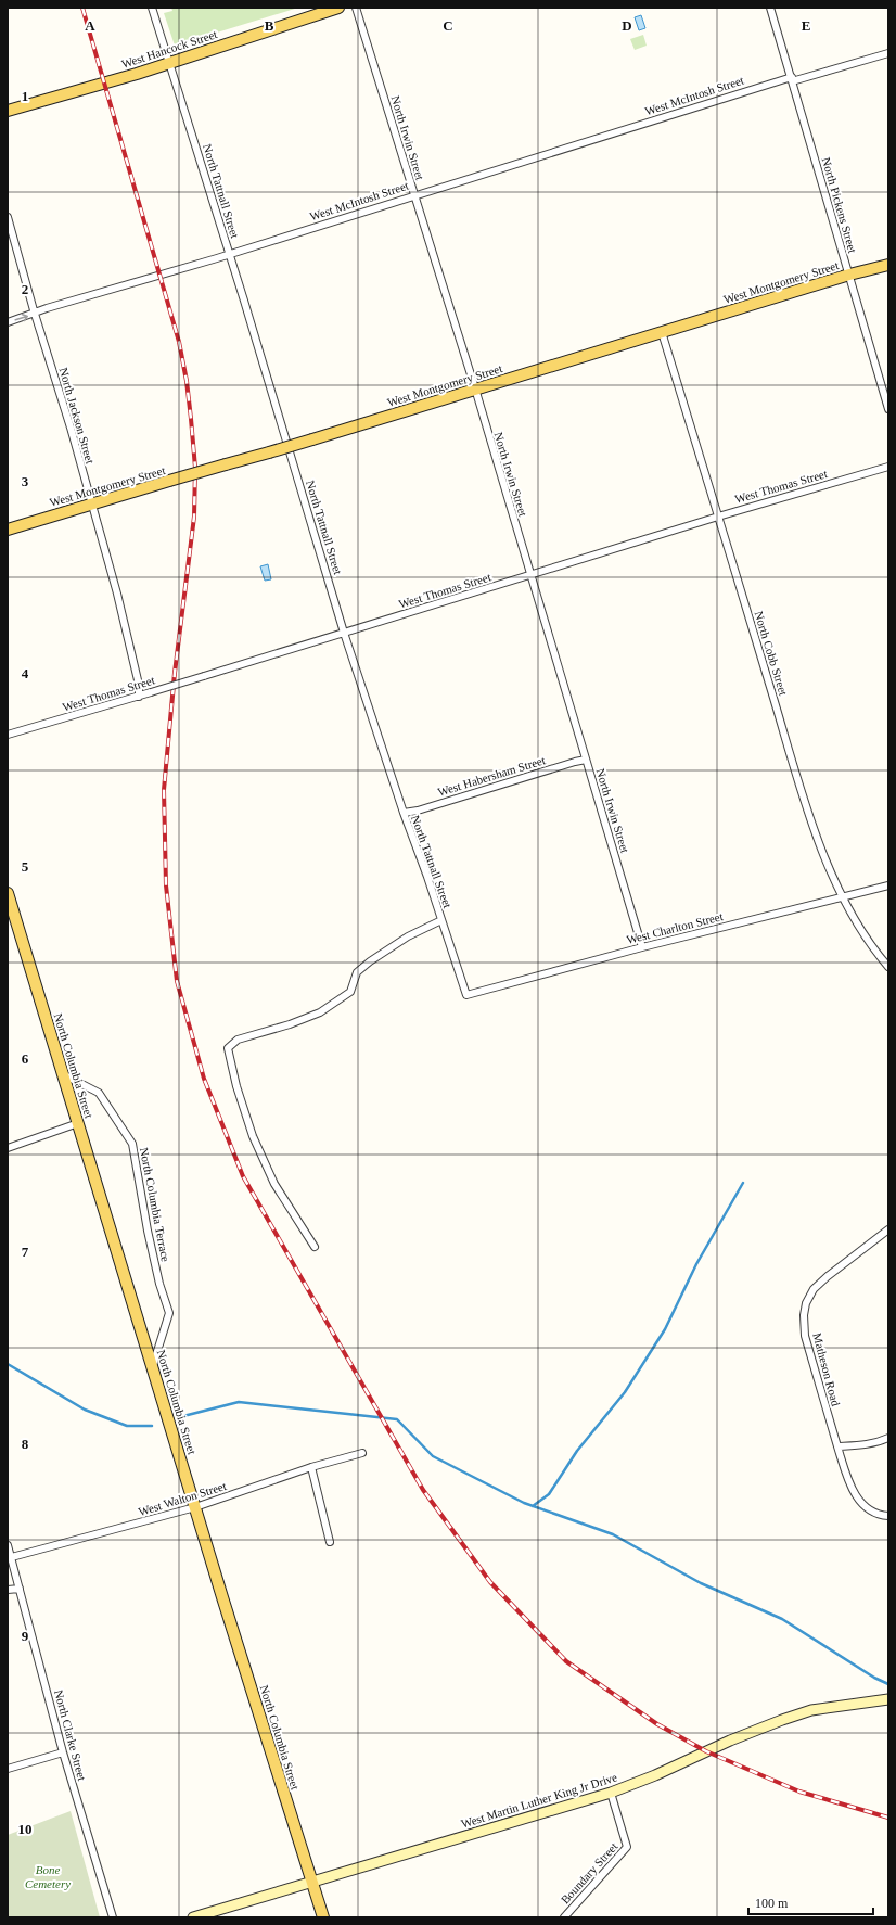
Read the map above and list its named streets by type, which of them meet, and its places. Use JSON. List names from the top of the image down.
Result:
{
  "streets": {
    "main road": [
      "West Hancock Street",
      "West Montgomery Street",
      "North Columbia Street",
      "West Martin Luther King Jr Drive"
    ],
    "street": [
      "West McIntosh Street",
      "North Irwin Street",
      "North Tattnall Street",
      "North Pickens Street",
      "North Jackson Street",
      "West Thomas Street",
      "North Cobb Street",
      "West Habersham Street",
      "West Charlton Street",
      "North Columbia Terrace",
      "Matheson Road",
      "West Walton Street",
      "North Clarke Street",
      "Boundary Street"
    ]
  },
  "crossings": [
    ["West Hancock Street", "North Tattnall Street"],
    ["West McIntosh Street", "North Irwin Street"],
    ["West McIntosh Street", "North Tattnall Street"],
    ["West McIntosh Street", "North Pickens Street"],
    ["West McIntosh Street", "North Jackson Street"],
    ["North Irwin Street", "West Montgomery Street"],
    ["North Irwin Street", "West Thomas Street"],
    ["North Irwin Street", "West Habersham Street"],
    ["North Irwin Street", "West Charlton Street"],
    ["North Tattnall Street", "West Thomas Street"],
    ["North Tattnall Street", "West Habersham Street"],
    ["North Tattnall Street", "West Charlton Street"],
    ["North Pickens Street", "West Montgomery Street"],
    ["West Montgomery Street", "North Jackson Street"],
    ["West Montgomery Street", "North Cobb Street"],
    ["North Jackson Street", "West Thomas Street"],
    ["West Thomas Street", "North Cobb Street"],
    ["North Cobb Street", "West Charlton Street"],
    ["North Columbia Street", "North Columbia Terrace"],
    ["North Columbia Street", "West Walton Street"],
    ["North Columbia Street", "West Martin Luther King Jr Drive"],
    ["West Walton Street", "North Clarke Street"],
    ["West Martin Luther King Jr Drive", "Boundary Street"]
  ],
  "parks": ["Bone Cemetery"],
  "scale_bar": "100 m",
  "grid": {
    "columns": [
      "A",
      "B",
      "C",
      "D",
      "E"
    ],
    "rows": [
      "1",
      "2",
      "3",
      "4",
      "5",
      "6",
      "7",
      "8",
      "9",
      "10"
    ]
  }
}
